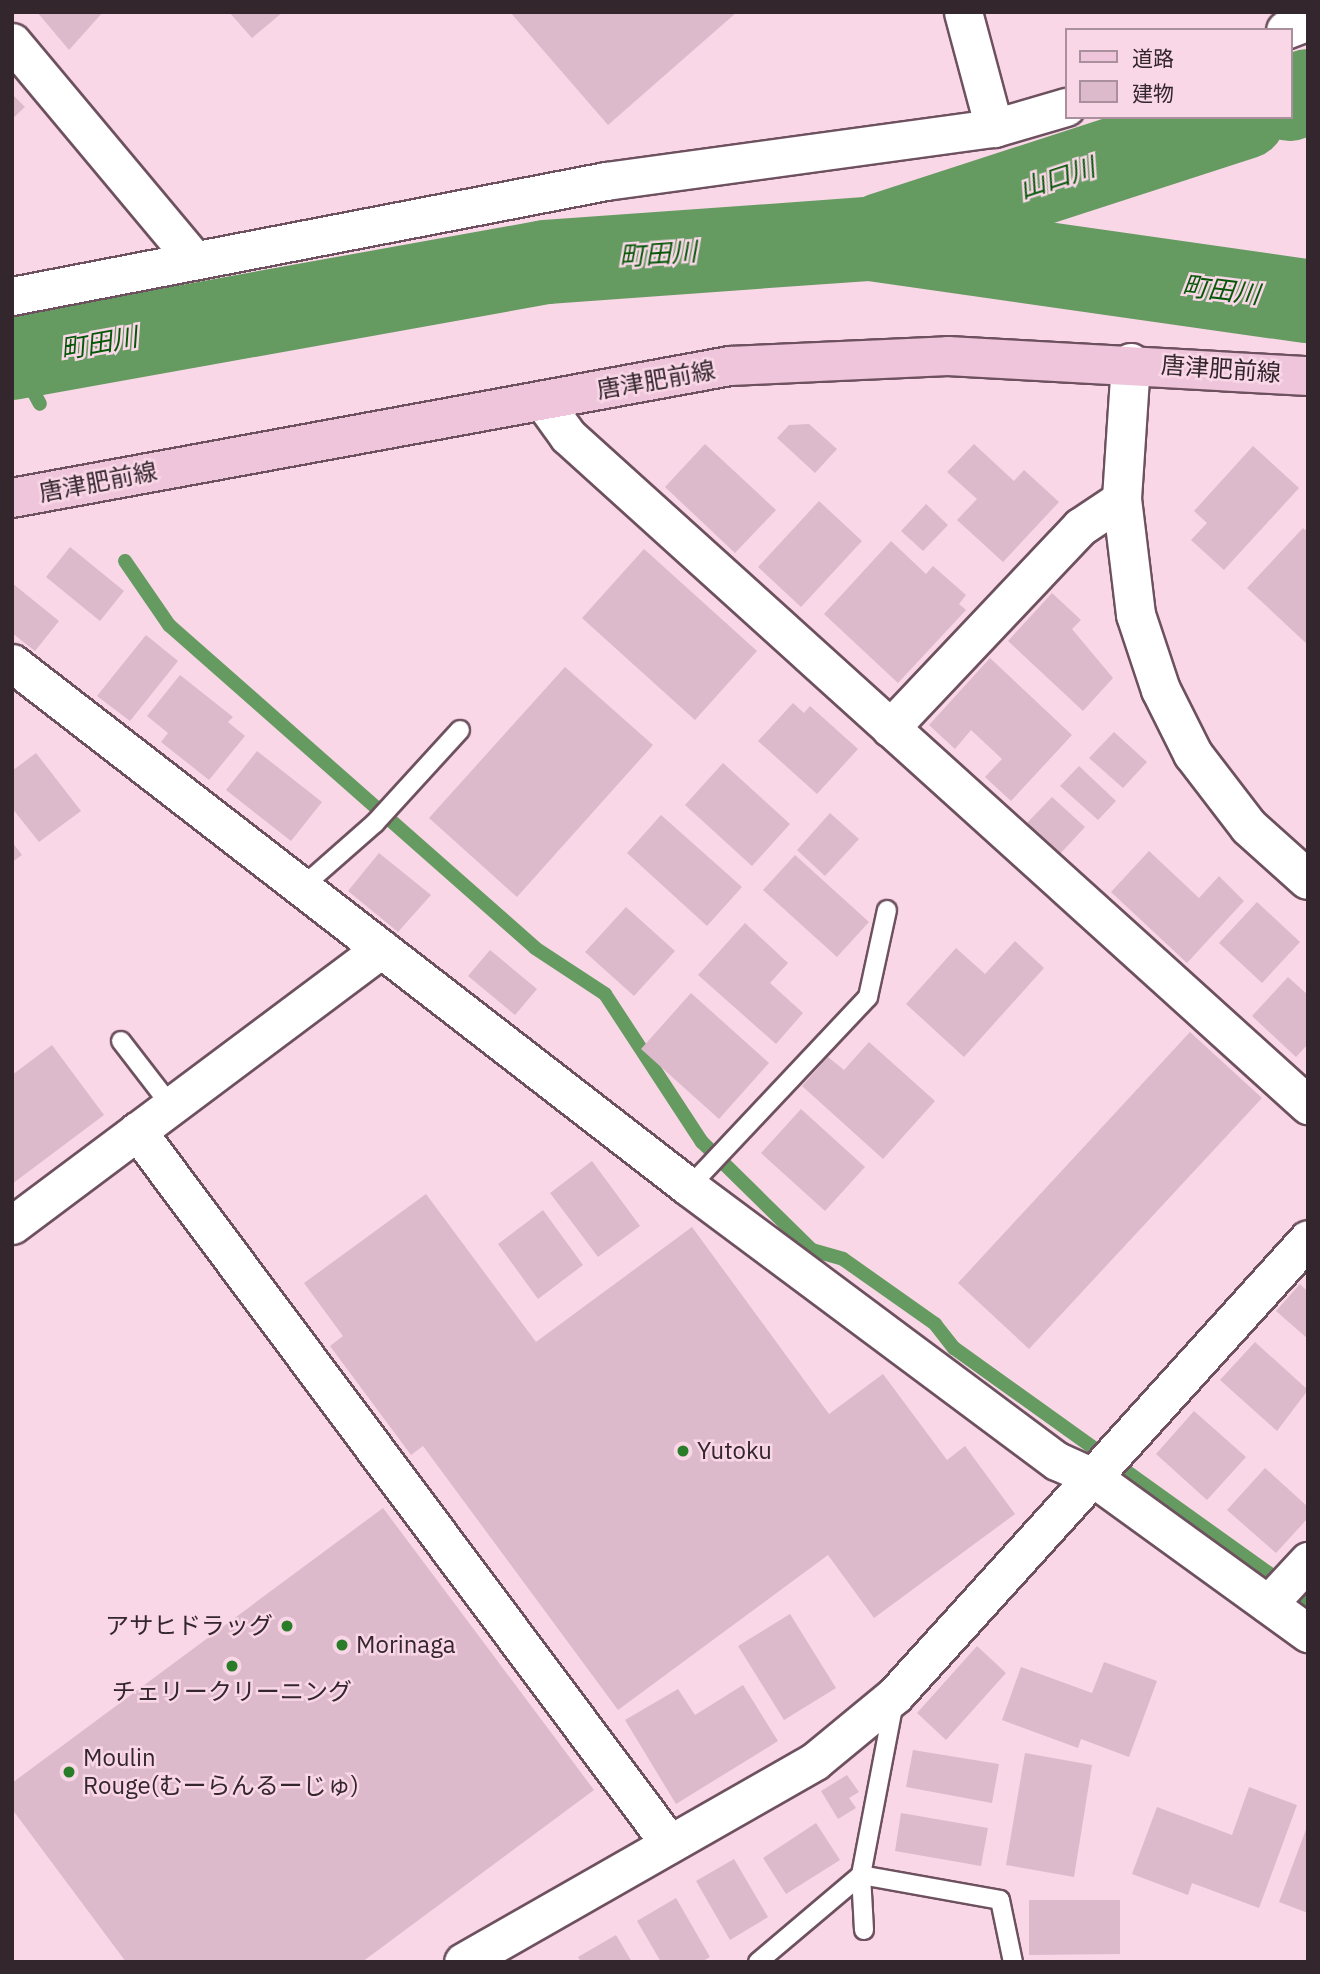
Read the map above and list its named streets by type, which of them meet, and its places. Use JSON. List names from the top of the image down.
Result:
{
  "streets": {
    "main road": ["唐津肥前線"]
  },
  "water": ["山口川", "町田川"],
  "places": [
    "Yutoku",
    "アサヒドラッグ",
    "Morinaga",
    "チェリークリーニング",
    "Moulin Rouge(むーらんるーじゅ)"
  ],
  "legend": ["道路", "建物"]
}
